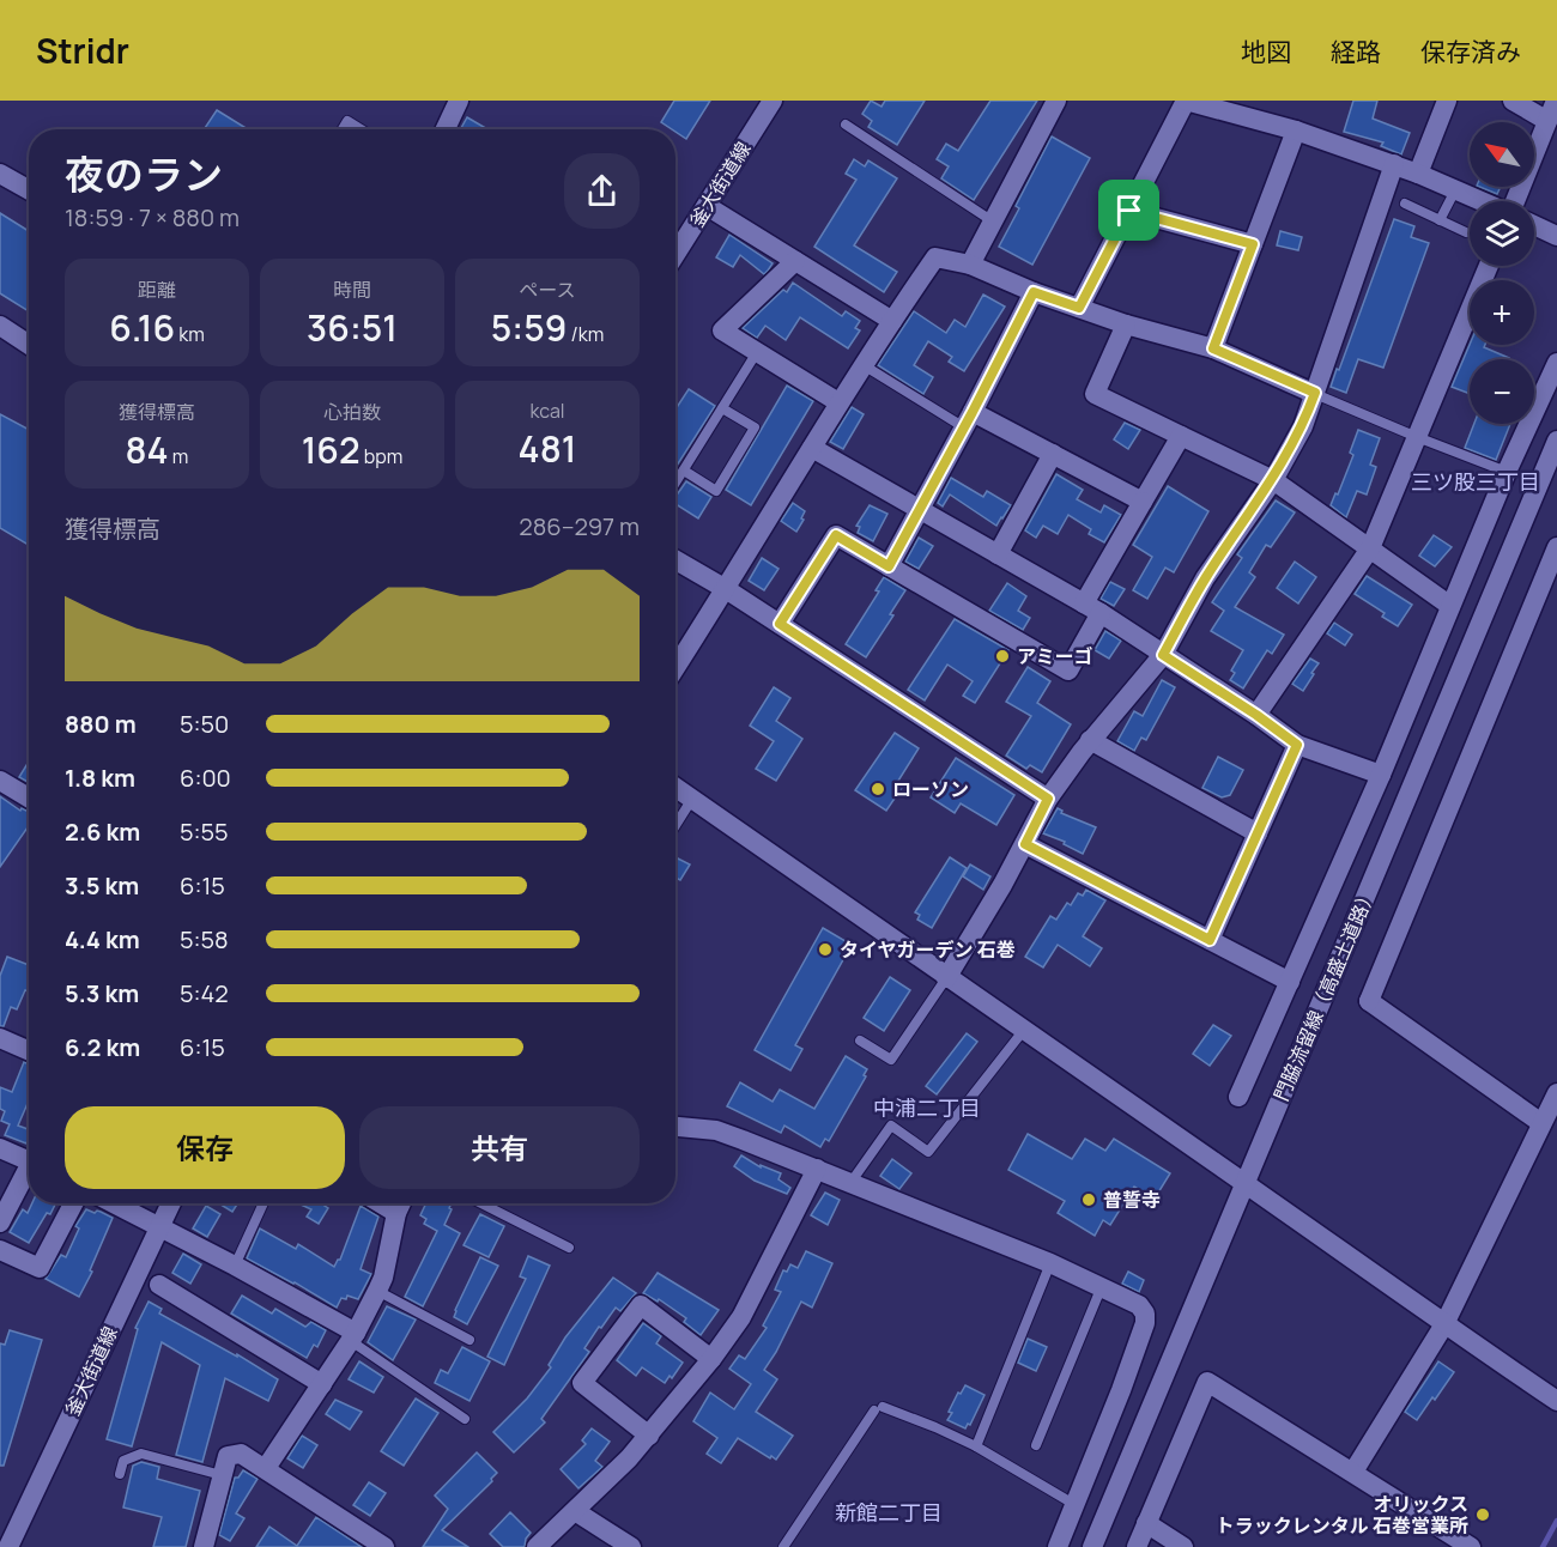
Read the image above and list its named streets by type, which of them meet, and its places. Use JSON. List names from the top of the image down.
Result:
{
  "streets": {
    "street": ["釜大街道線", "門脇流留線（高盛土道路）"]
  },
  "districts": ["三ツ股三丁目", "中浦二丁目", "新館二丁目"],
  "places": [
    "アミーゴ",
    "ローソン",
    "タイヤガーデン 石巻",
    "普誓寺",
    "オリックス トラックレンタル 石巻営業所"
  ],
  "north": "top left",
  "page": {
    "header": "Stridr",
    "nav": ["地図", "経路", "保存済み"],
    "map_buttons": ["+", "−"],
    "heading": ["夜のラン", "18:59 · 7 × 880 m"],
    "stats": [
      ["距離", "6.16 km"],
      ["時間", "36:51"],
      ["ペース", "5:59 /km"],
      ["獲得標高", "84 m"],
      ["心拍数", "162 bpm"],
      ["kcal", "481"]
    ],
    "chart": ["獲得標高", "286–297 m"],
    "list": [
      {
        "name": "880 m",
        "note": "5:50"
      },
      {
        "name": "1.8 km",
        "note": "6:00"
      },
      {
        "name": "2.6 km",
        "note": "5:55"
      },
      {
        "name": "3.5 km",
        "note": "6:15"
      },
      {
        "name": "4.4 km",
        "note": "5:58"
      },
      {
        "name": "5.3 km",
        "note": "5:42"
      },
      {
        "name": "6.2 km",
        "note": "6:15"
      }
    ],
    "buttons": ["保存", "共有"]
  }
}
